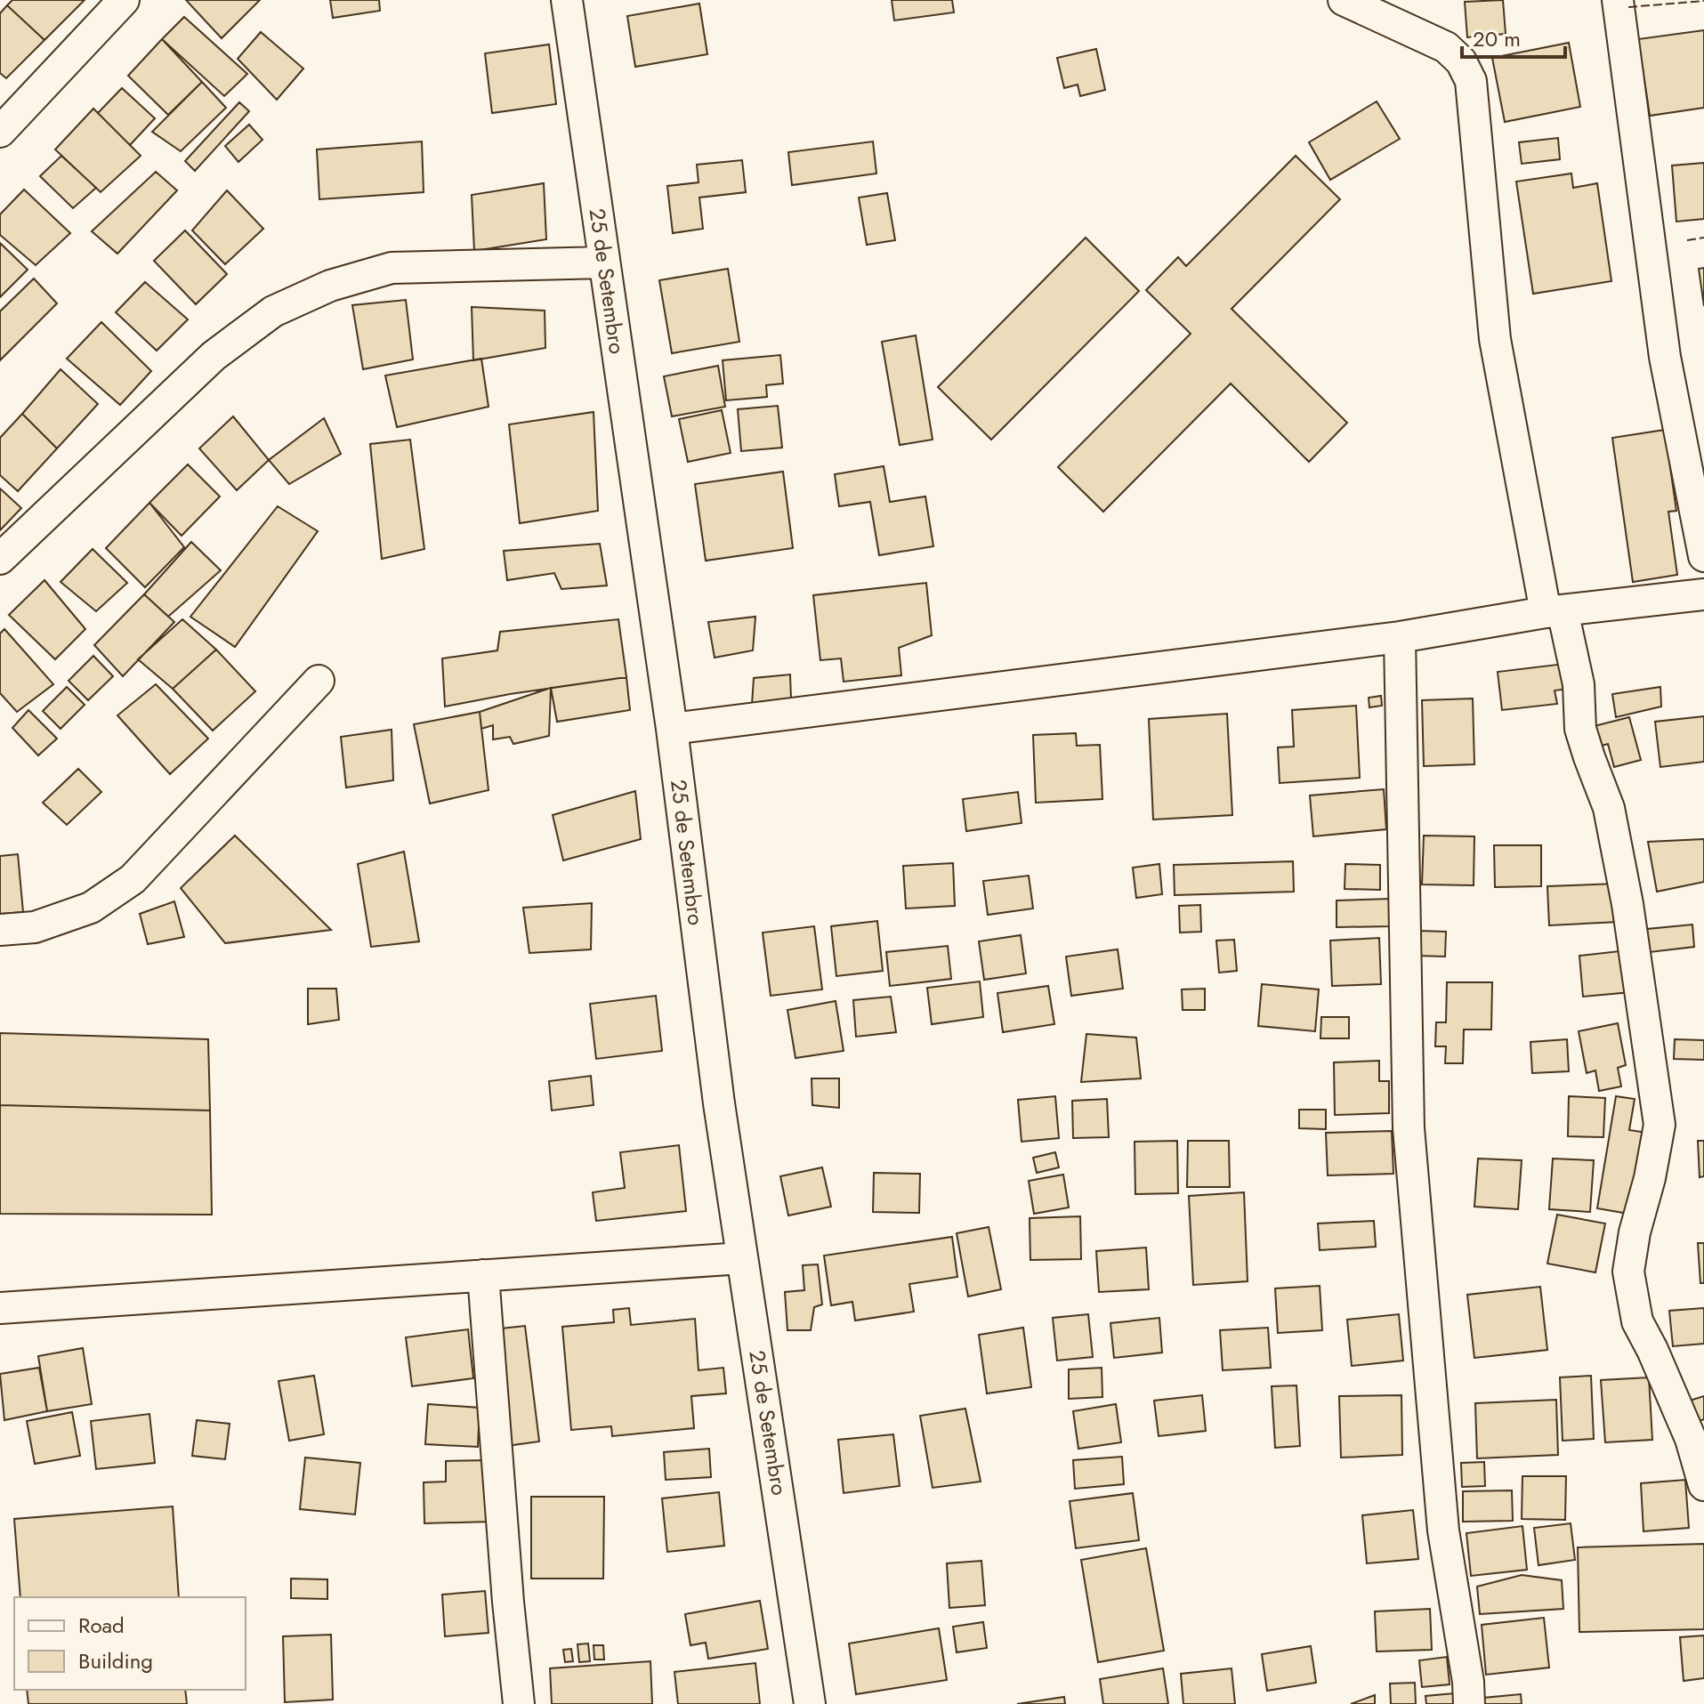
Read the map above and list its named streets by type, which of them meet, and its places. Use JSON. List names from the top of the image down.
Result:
{
  "streets": {
    "street": ["25 de Setembro"]
  },
  "legend": ["Road", "Building"],
  "scale_bar": "20 m"
}
